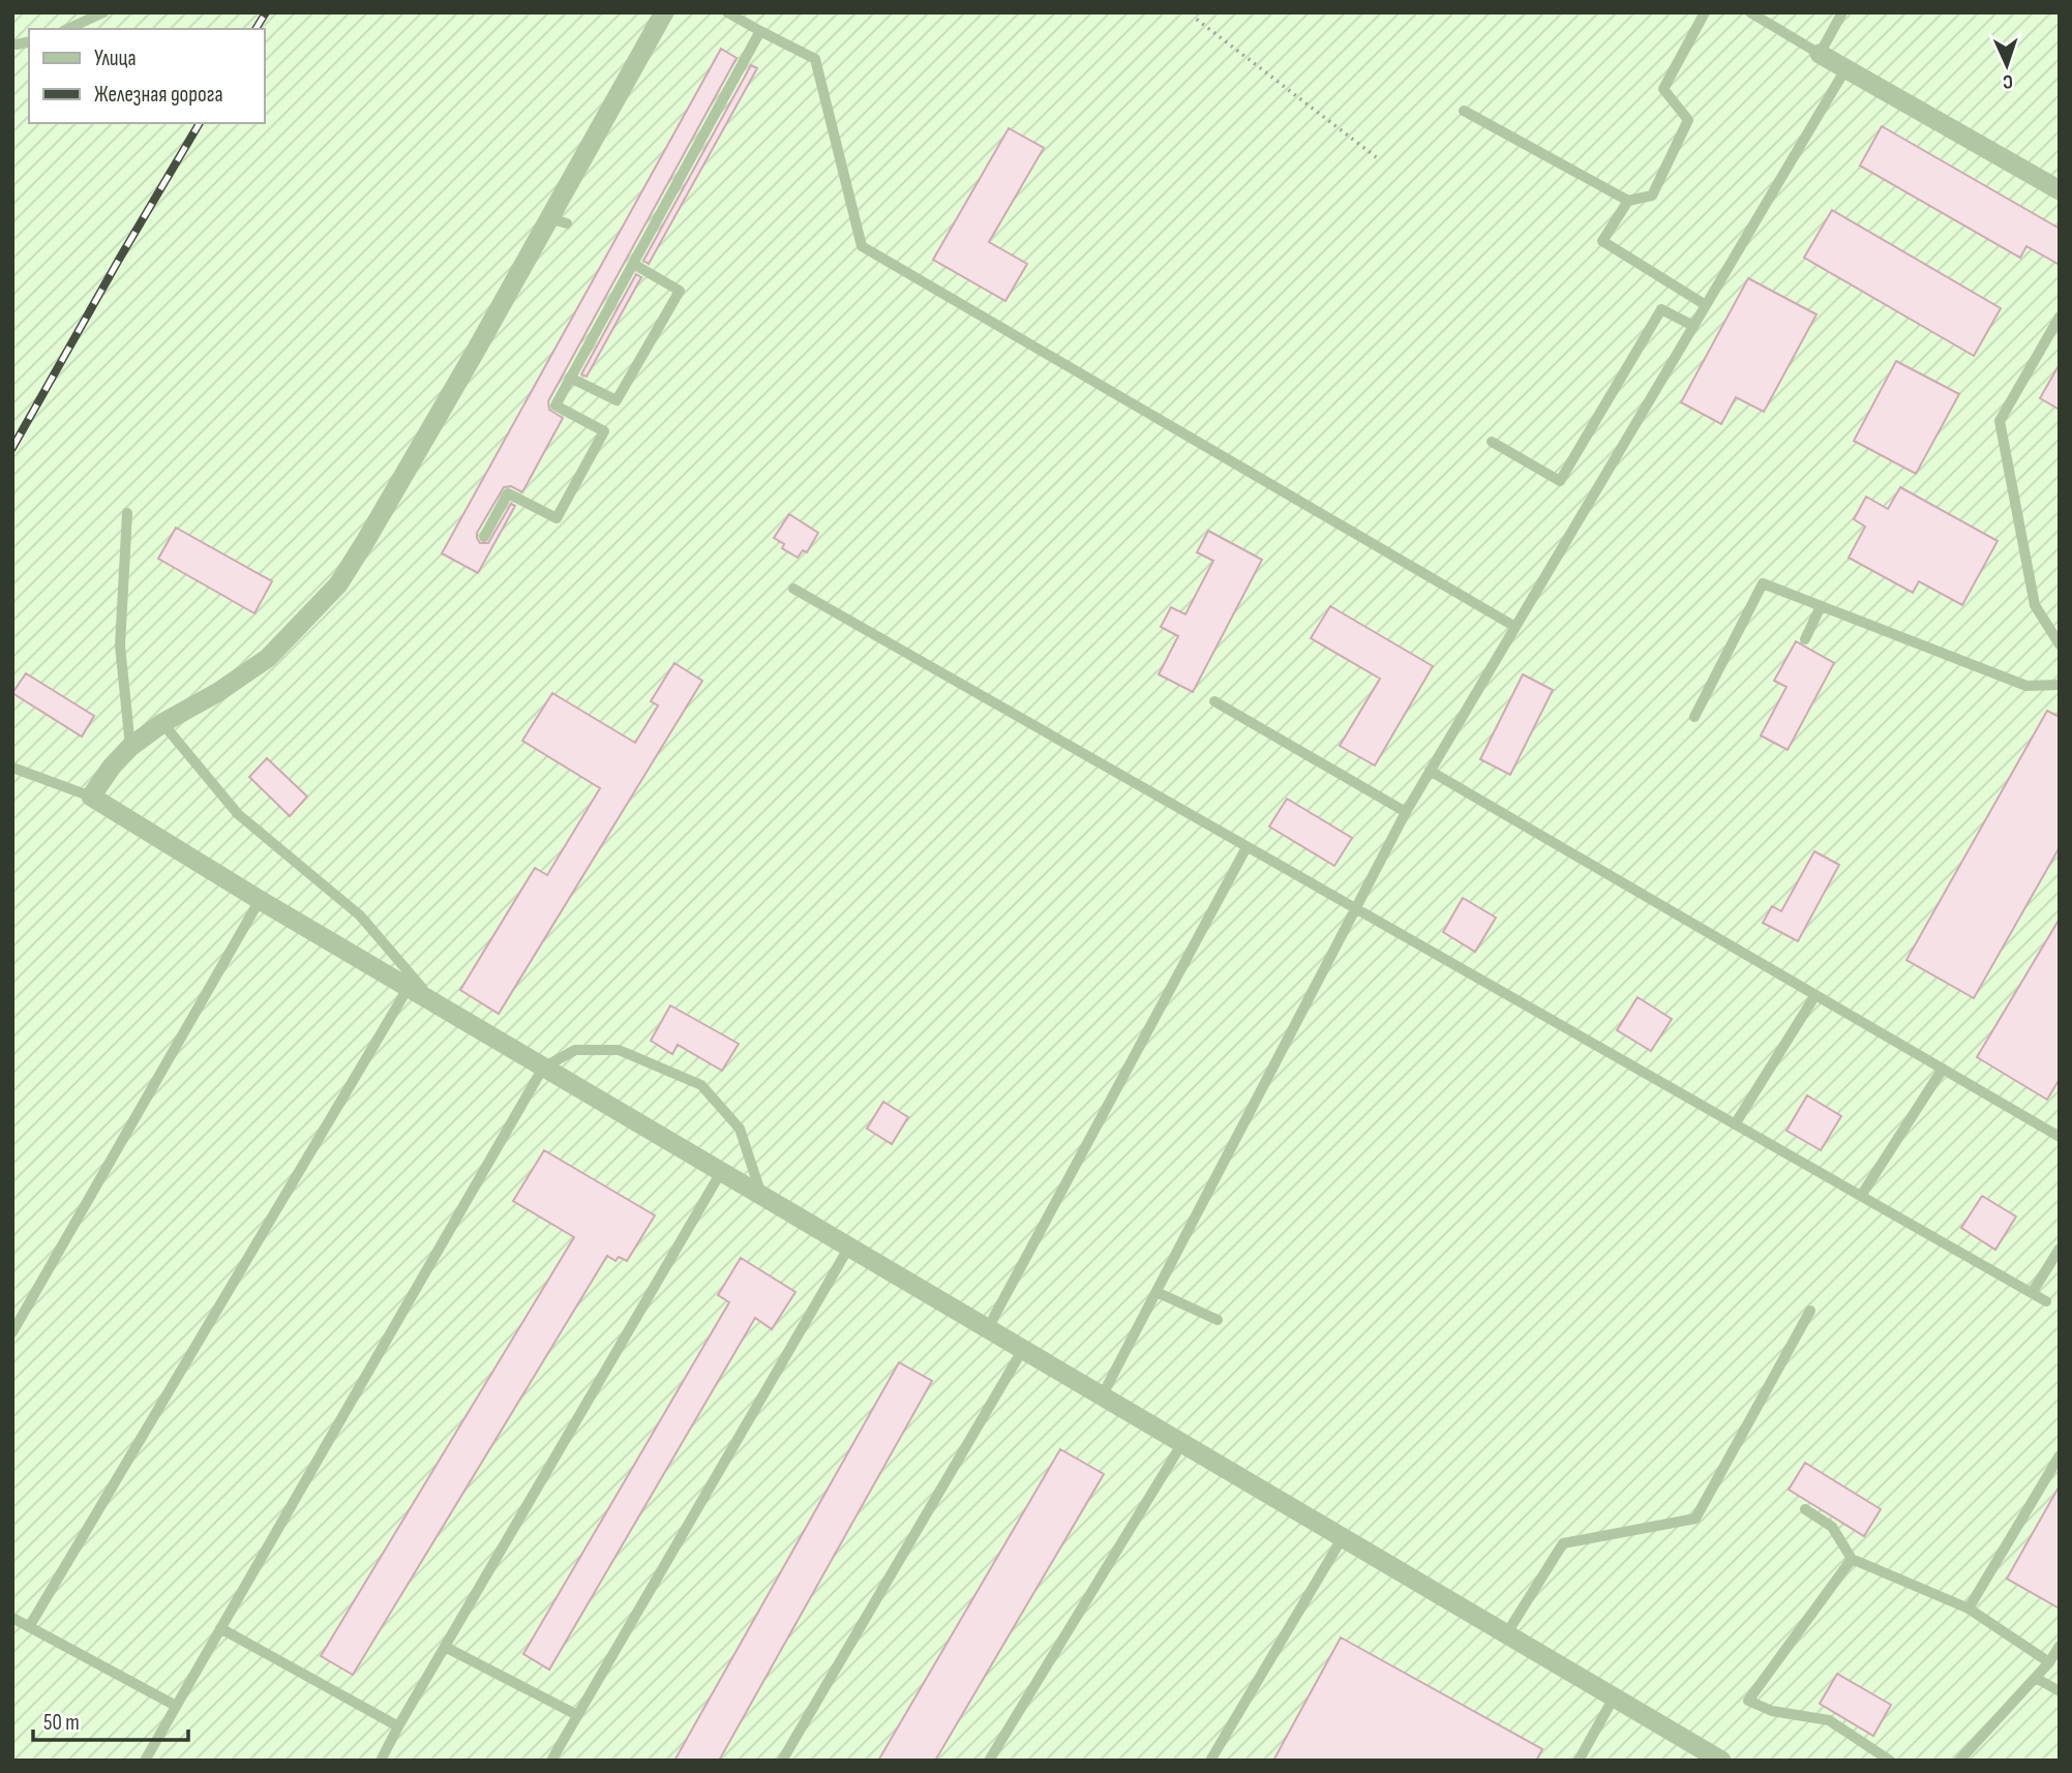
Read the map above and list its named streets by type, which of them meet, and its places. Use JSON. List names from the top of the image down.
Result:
{
  "legend": ["Улица", "Железная дорога"],
  "scale_bar": "50 m",
  "north": "bottom"
}
